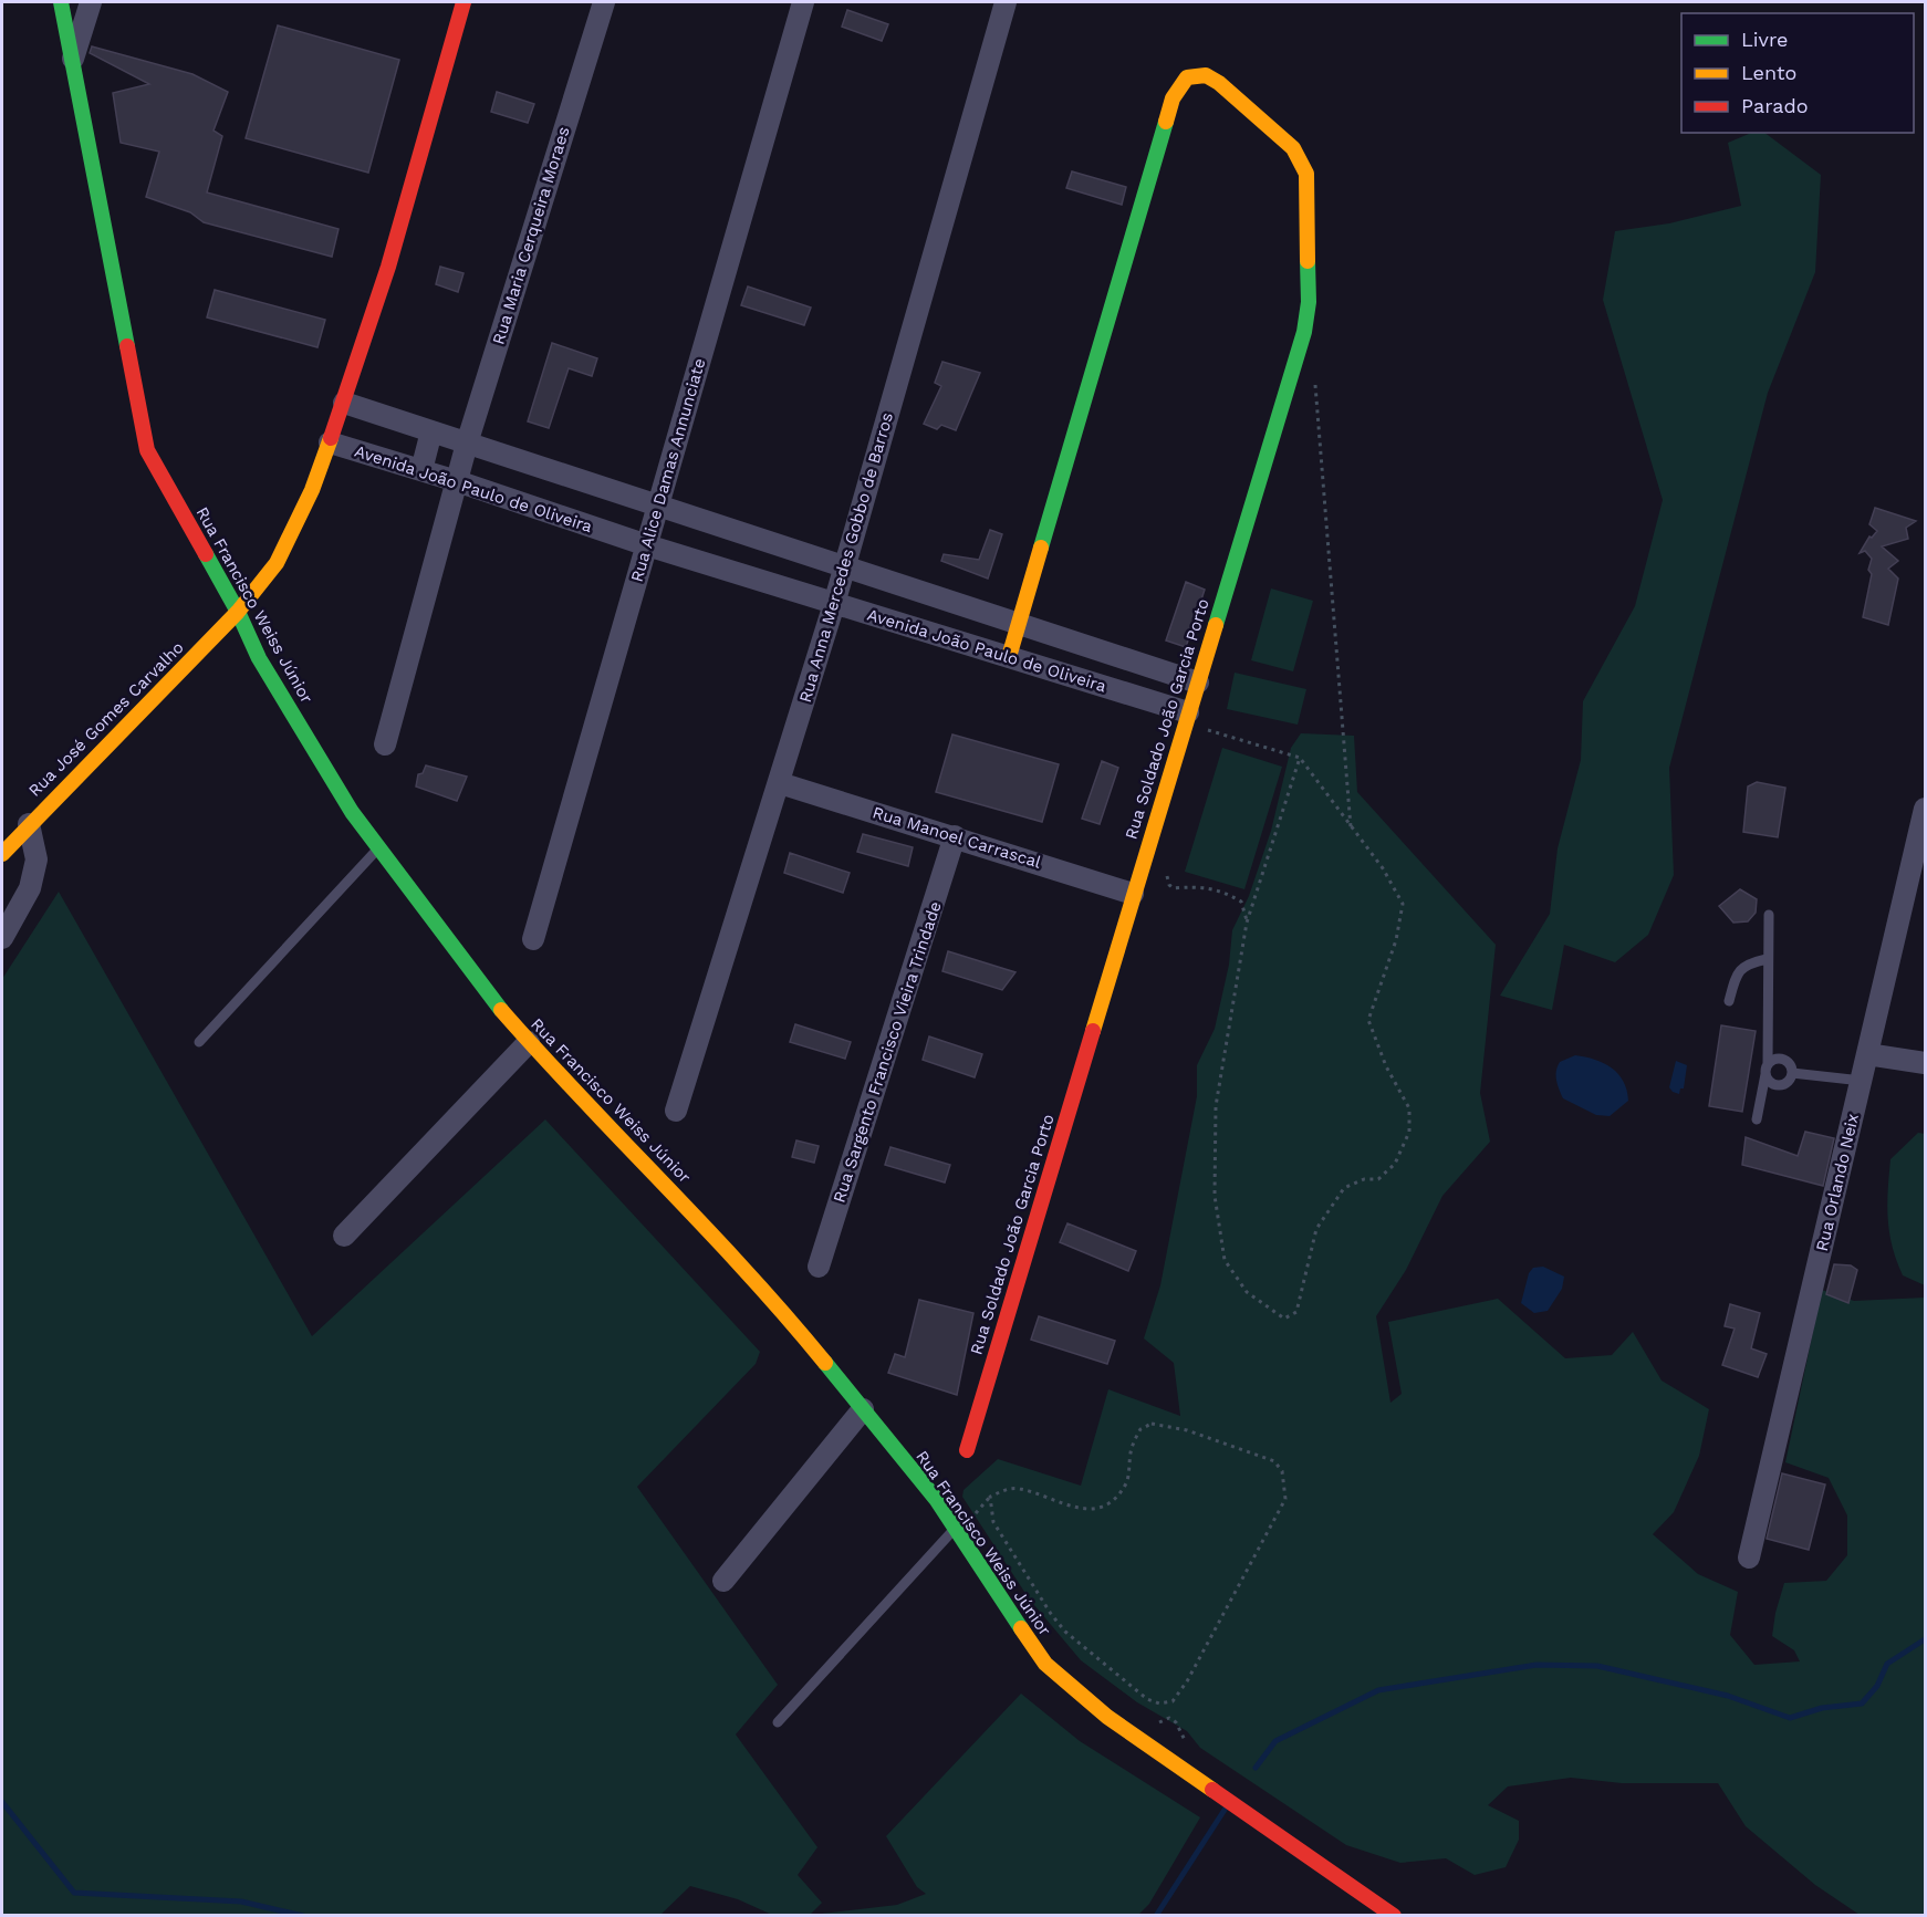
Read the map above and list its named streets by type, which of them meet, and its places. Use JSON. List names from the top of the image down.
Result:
{
  "streets": {
    "street": [
      "Rua Maria Cerqueira Moraes",
      "Rua Alice Damas Annunciate",
      "Avenida João Paulo de Oliveira",
      "Rua Anna Mercedes Gobbo de Barros",
      "Rua Francisco Weiss Júnior",
      "Rua José Gomes Carvalho",
      "Rua Soldado João Garcia Porto",
      "Rua Manoel Carrascal",
      "Rua Sargento Francisco Vieira Trindade",
      "Rua Orlando Neix"
    ]
  },
  "crossings": [
    ["Rua Maria Cerqueira Moraes", "Avenida João Paulo de Oliveira"],
    ["Rua Alice Damas Annunciate", "Avenida João Paulo de Oliveira"],
    ["Avenida João Paulo de Oliveira", "Rua Anna Mercedes Gobbo de Barros"],
    ["Avenida João Paulo de Oliveira", "Rua José Gomes Carvalho"],
    ["Avenida João Paulo de Oliveira", "Rua Soldado João Garcia Porto"],
    ["Rua Anna Mercedes Gobbo de Barros", "Rua Manoel Carrascal"],
    ["Rua Francisco Weiss Júnior", "Rua José Gomes Carvalho"],
    ["Rua Soldado João Garcia Porto", "Rua Manoel Carrascal"],
    ["Rua Manoel Carrascal", "Rua Sargento Francisco Vieira Trindade"]
  ],
  "legend": ["Livre", "Lento", "Parado"]
}
